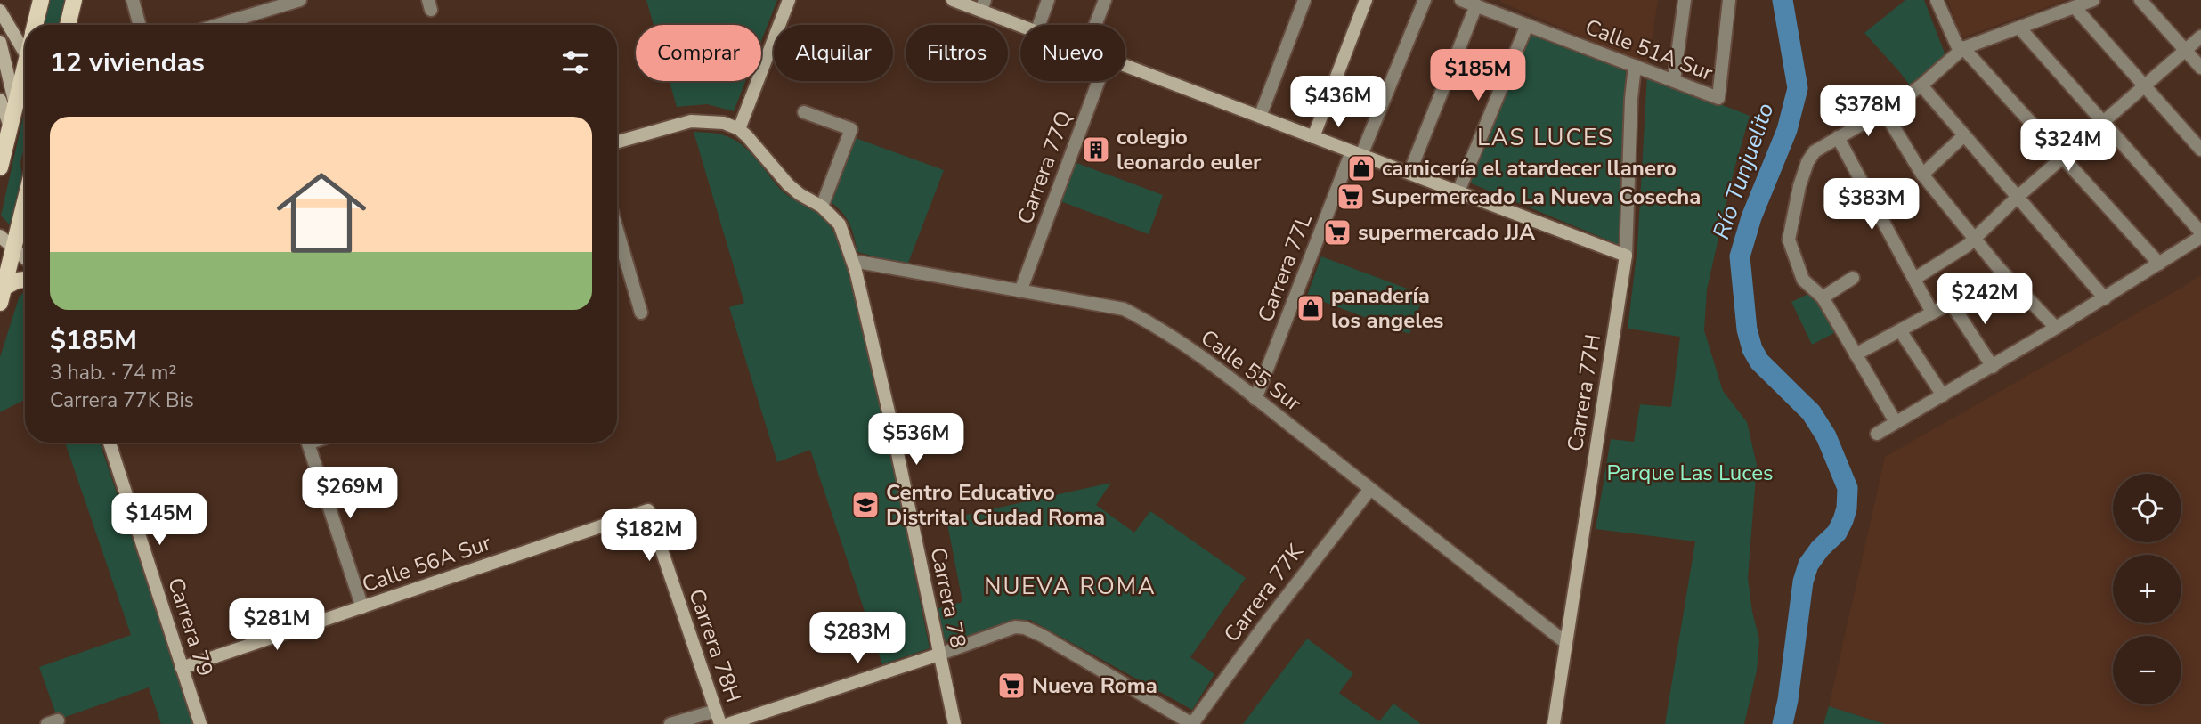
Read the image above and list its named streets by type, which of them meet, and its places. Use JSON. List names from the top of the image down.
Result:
{
  "streets": {
    "street": [
      "Calle 51A Sur",
      "Carrera 77Q",
      "Carrera 77L",
      "Calle 55 Sur",
      "Carrera 77H",
      "Calle 56A Sur",
      "Carrera 77K",
      "Carrera 78",
      "Carrera 79",
      "Carrera 78H"
    ]
  },
  "crossings": [
    ["Calle 51A Sur", "Carrera 77H"],
    ["Carrera 77Q", "Calle 55 Sur"],
    ["Carrera 77L", "Calle 55 Sur"],
    ["Calle 55 Sur", "Carrera 77H"],
    ["Calle 55 Sur", "Carrera 77K"],
    ["Calle 55 Sur", "Carrera 78"],
    ["Calle 56A Sur", "Carrera 79"],
    ["Calle 56A Sur", "Carrera 78H"]
  ],
  "districts": ["LAS LUCES", "NUEVA ROMA"],
  "water": ["Río Tunjuelito"],
  "parks": ["Parque Las Luces"],
  "places": {
    "building": ["colegio leonardo euler"],
    "shop": ["carnicería el atardecer llanero", "panadería los angeles"],
    "supermarket": ["Supermercado La Nueva Cosecha", "supermercado JJA", "Nueva Roma"],
    "school or university": ["Centro Educativo Distrital Ciudad Roma"]
  },
  "page": {
    "chip": [
      "Comprar",
      "Alquilar",
      "Filtros",
      "Nuevo"
    ],
    "heading": "12 viviendas",
    "price": [
      "$185M",
      "$436M",
      "$378M",
      "$324M",
      "$383M",
      "$242M",
      "$536M",
      "$269M",
      "$145M",
      "$182M",
      "$281M",
      "$283M"
    ],
    "list": [
      {
        "name": "$185M",
        "note": "3 hab. · 74 m² · Carrera 77K Bis"
      }
    ],
    "map_buttons": ["+", "−"]
  }
}
